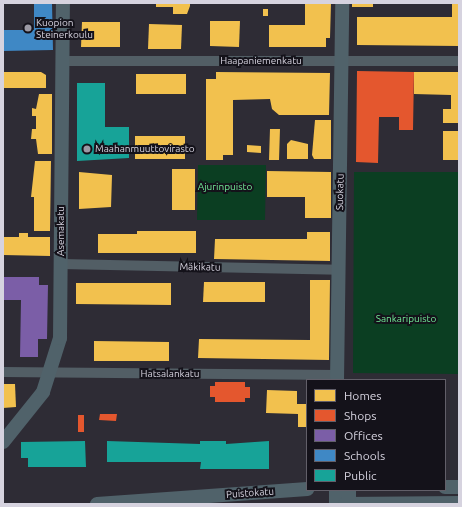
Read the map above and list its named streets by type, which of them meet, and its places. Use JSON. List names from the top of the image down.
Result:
{
  "streets": {
    "main road": ["Suokatu", "Asemakatu", "Puistokatu"],
    "street": ["Haapaniemenkatu", "Mäkikatu", "Hatsalankatu"]
  },
  "crossings": [
    ["Haapaniemenkatu", "Suokatu"],
    ["Haapaniemenkatu", "Asemakatu"],
    ["Suokatu", "Mäkikatu"],
    ["Suokatu", "Hatsalankatu"],
    ["Asemakatu", "Mäkikatu"],
    ["Asemakatu", "Hatsalankatu"]
  ],
  "parks": ["Ajurinpuisto", "Sankaripuisto"],
  "places": ["Kuopion Steinerkoulu", "Maahanmuuttovirasto"],
  "legend": [
    "Homes",
    "Shops",
    "Offices",
    "Schools",
    "Public"
  ]
}
